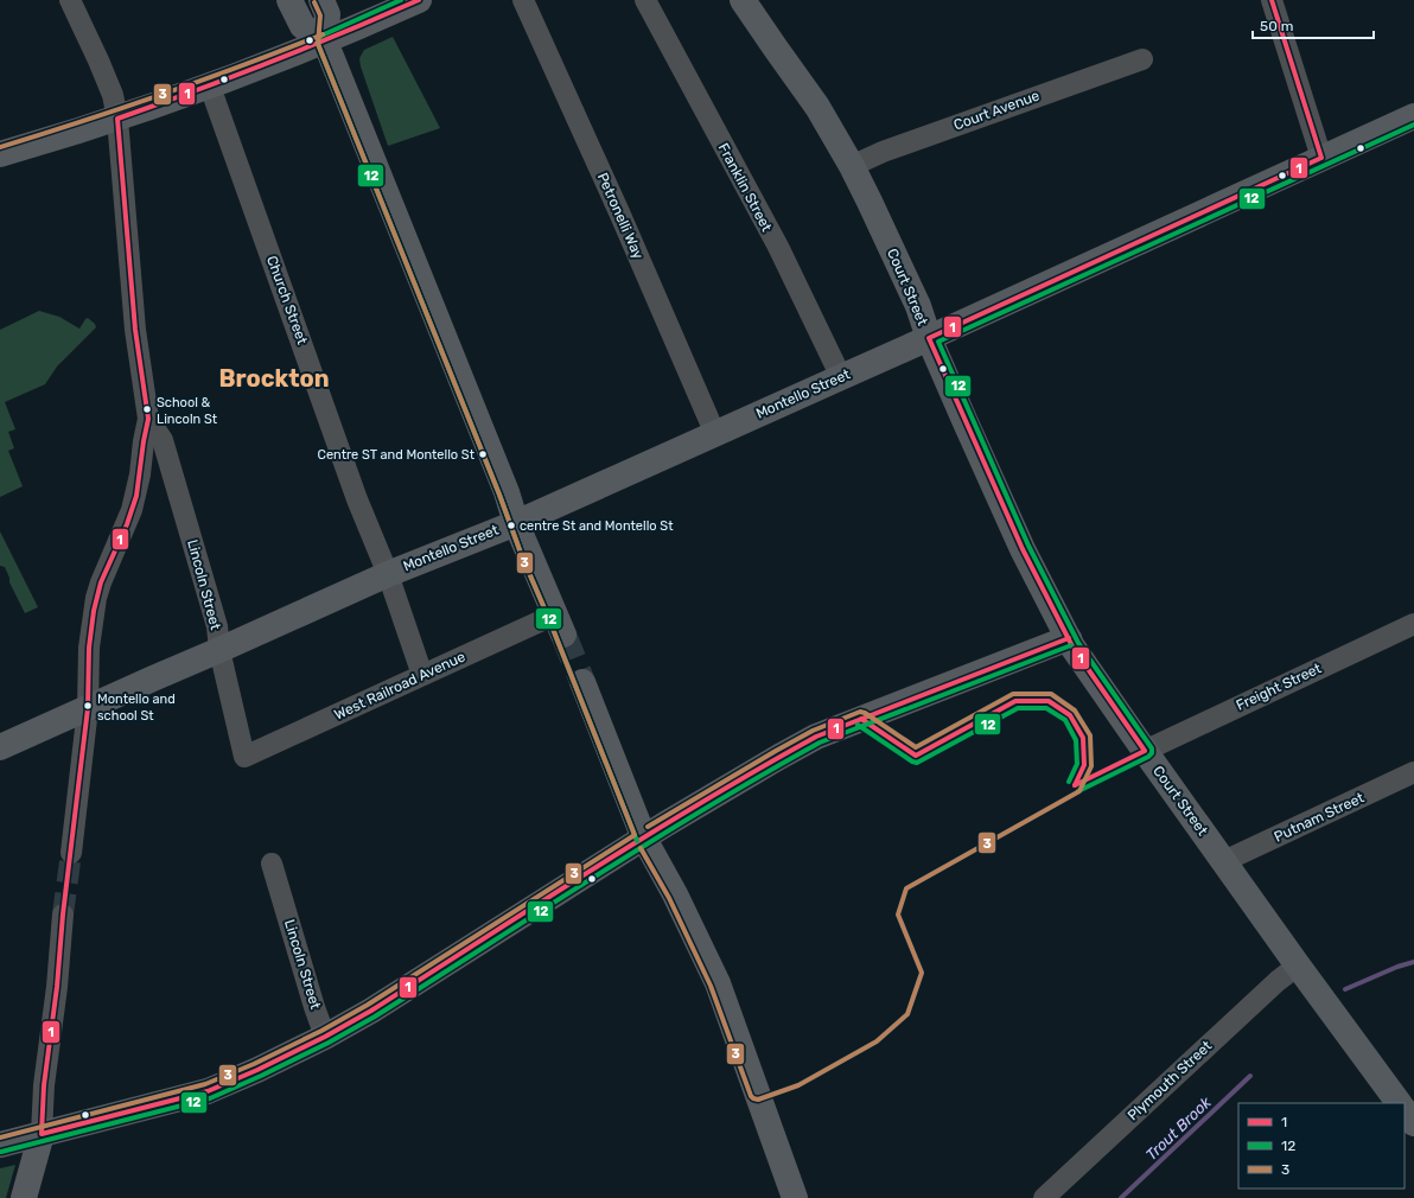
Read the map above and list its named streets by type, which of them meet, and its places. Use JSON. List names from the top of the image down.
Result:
{
  "streets": {
    "main road": ["Court Street", "Montello Street"],
    "street": [
      "Court Avenue",
      "Franklin Street",
      "Petronelli Way",
      "Church Street",
      "Lincoln Street",
      "West Railroad Avenue",
      "Freight Street",
      "Putnam Street",
      "Plymouth Street"
    ]
  },
  "crossings": [
    ["Court Avenue", "Court Street"],
    ["Franklin Street", "Montello Street"],
    ["Petronelli Way", "Montello Street"],
    ["Court Street", "Montello Street"],
    ["Court Street", "Freight Street"],
    ["Court Street", "Putnam Street"],
    ["Court Street", "Plymouth Street"],
    ["Church Street", "Montello Street"],
    ["Church Street", "West Railroad Avenue"],
    ["Montello Street", "Lincoln Street"],
    ["Lincoln Street", "West Railroad Avenue"]
  ],
  "districts": ["Brockton"],
  "water": ["Trout Brook"],
  "places": [
    "School & Lincoln St",
    "Centre ST and Montello St",
    "centre St and Montello St",
    "Montello and school St"
  ],
  "lines": ["transit line 1", "transit line 12", "transit line 3"],
  "legend": ["1", "12", "3"],
  "scale_bar": "50 m"
}
